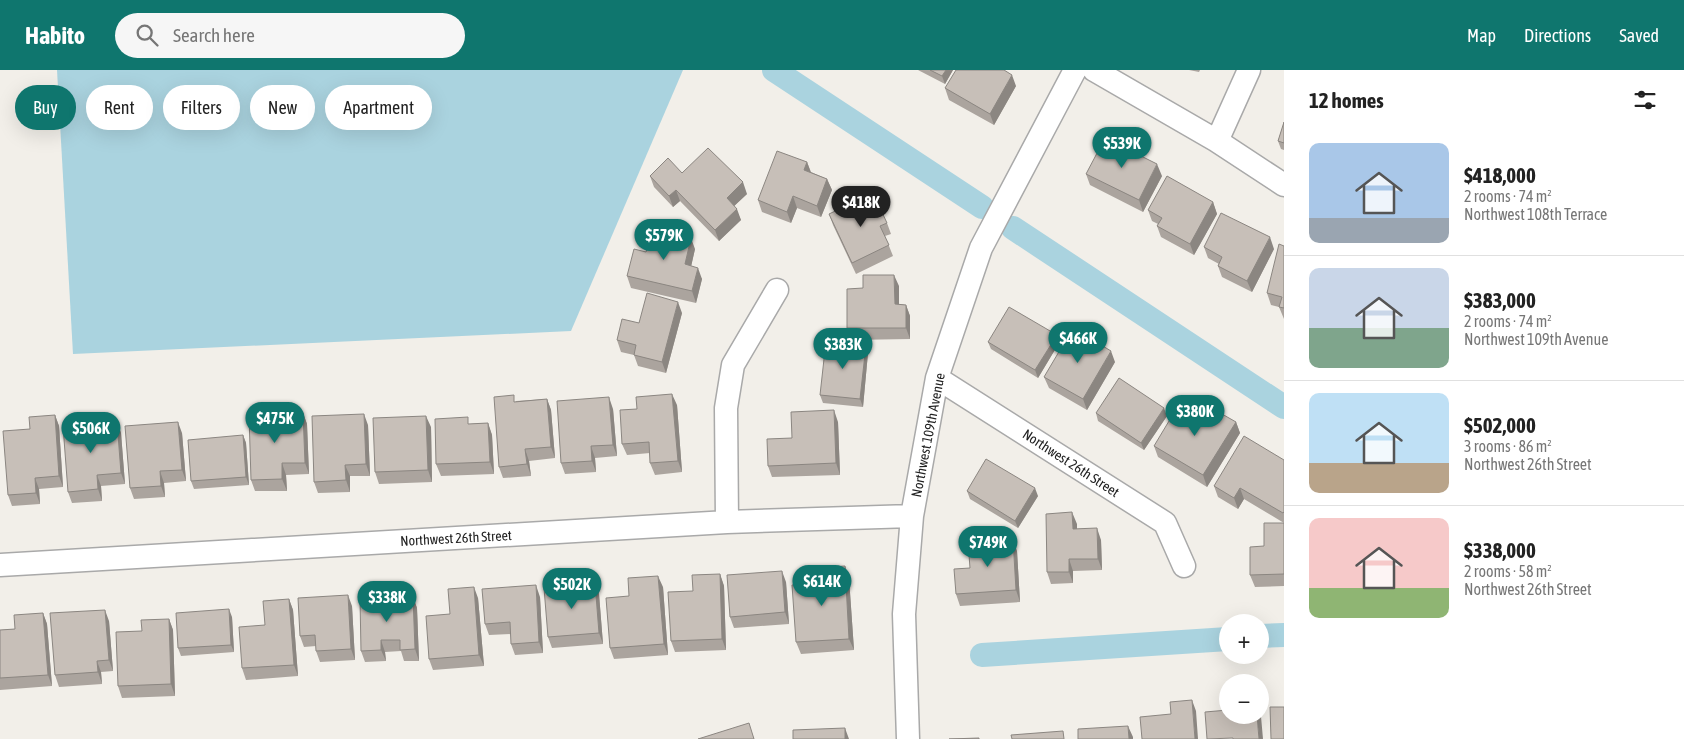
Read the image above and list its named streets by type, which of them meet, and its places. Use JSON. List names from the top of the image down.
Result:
{
  "streets": {
    "street": ["Northwest 109th Avenue", "Northwest 26th Street"]
  },
  "crossings": [
    ["Northwest 109th Avenue", "Northwest 26th Street"]
  ],
  "page": {
    "header": "Habito",
    "search": "Search here",
    "nav": ["Map", "Directions", "Saved"],
    "heading": "12 homes",
    "chip": [
      "Buy",
      "Rent",
      "Filters",
      "New",
      "Apartment"
    ],
    "price": [
      "$539K",
      "$418K",
      "$579K",
      "$466K",
      "$383K",
      "$380K",
      "$475K",
      "$506K",
      "$749K",
      "$614K",
      "$502K",
      "$338K"
    ],
    "list": [
      {
        "name": "$418,000",
        "note": "2 rooms · 74 m² · Northwest 108th Terrace"
      },
      {
        "name": "$383,000",
        "note": "2 rooms · 74 m² · Northwest 109th Avenue"
      },
      {
        "name": "$502,000",
        "note": "3 rooms · 86 m² · Northwest 26th Street"
      },
      {
        "name": "$338,000",
        "note": "2 rooms · 58 m² · Northwest 26th Street"
      }
    ],
    "map_buttons": ["+", "−"]
  }
}
